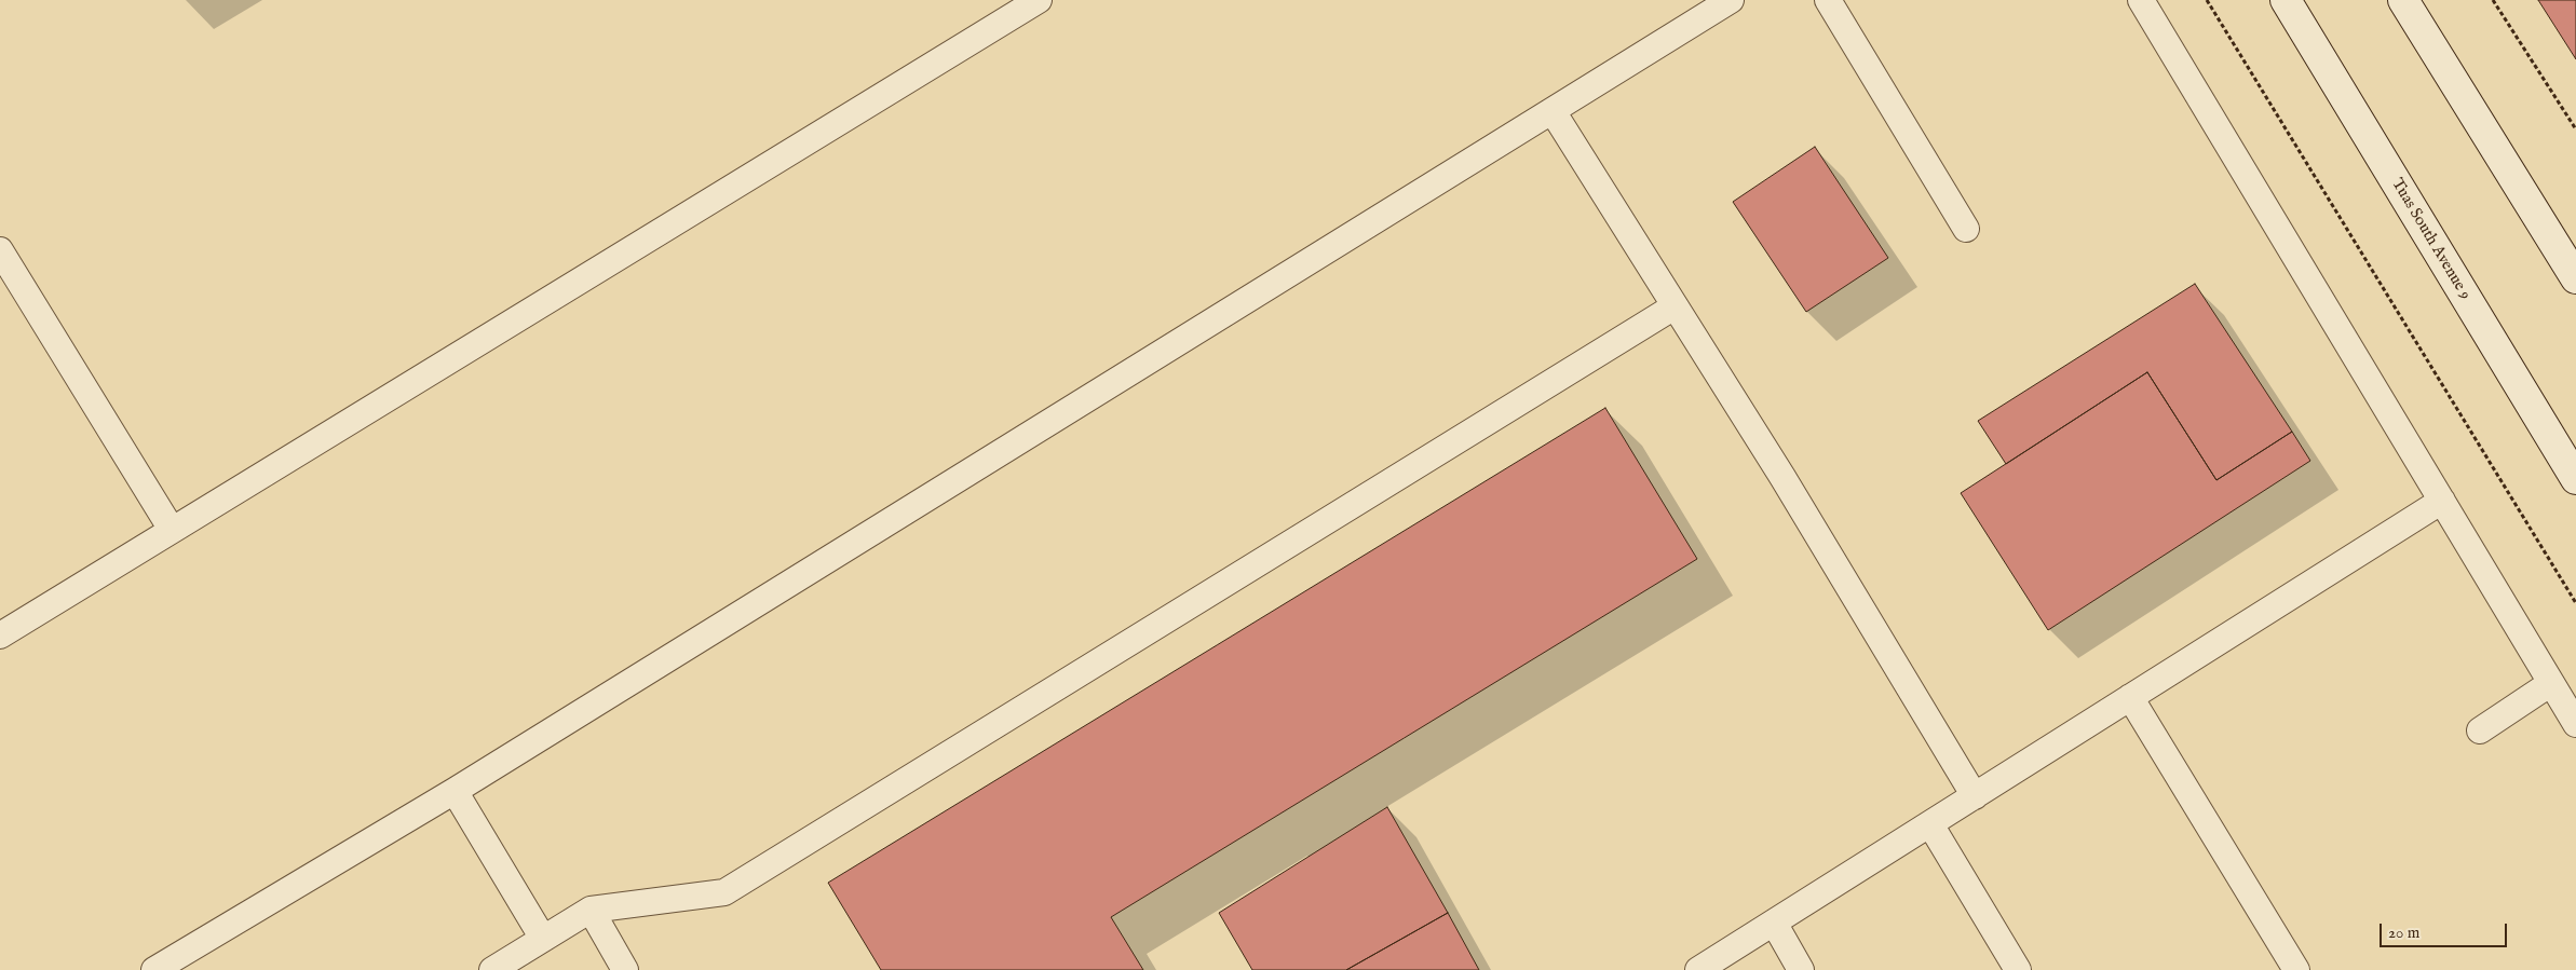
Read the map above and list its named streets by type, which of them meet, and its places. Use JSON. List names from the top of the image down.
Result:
{
  "streets": {
    "street": ["Tuas South Avenue 9"]
  },
  "scale_bar": "20 m"
}
